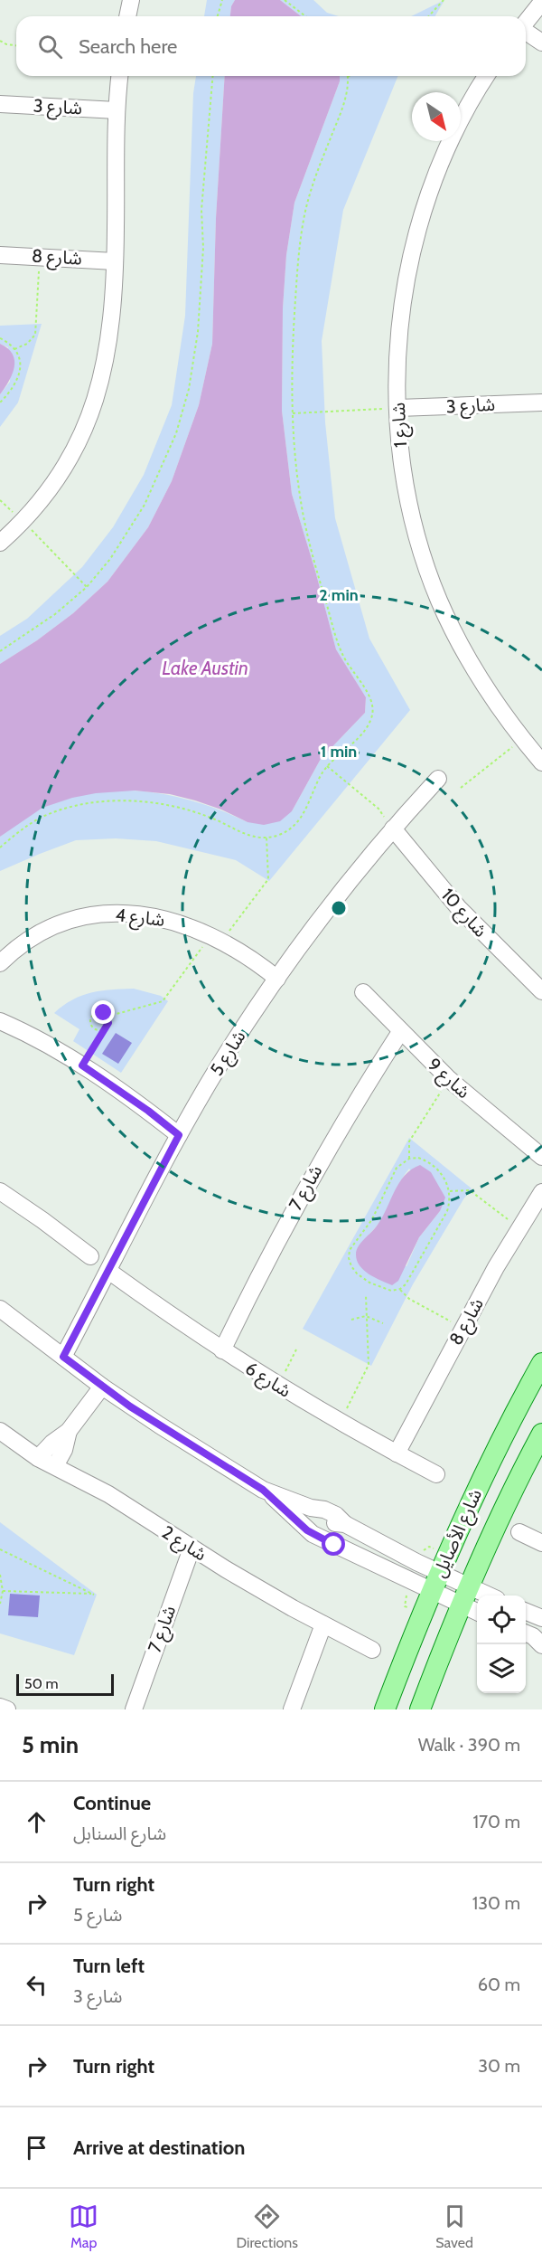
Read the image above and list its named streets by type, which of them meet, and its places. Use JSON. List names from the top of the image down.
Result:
{
  "streets": {
    "main road": ["شارع الأصايل"],
    "street": [
      "شارع 3",
      "شارع 8",
      "شارع 1",
      "شارع 10",
      "شارع 4",
      "شارع 5",
      "شارع 9",
      "شارع 7",
      "شارع 6",
      "شارع 2"
    ]
  },
  "crossings": [
    ["شارع 3", "شارع 1"],
    ["شارع 8", "شارع 6"],
    ["شارع 10", "شارع 5"],
    ["شارع 4", "شارع 5"],
    ["شارع 5", "شارع 6"],
    ["شارع 9", "شارع 7"],
    ["شارع 7", "شارع 6"],
    ["شارع 7", "شارع 2"]
  ],
  "water": ["Lake Austin"],
  "scale_bar": "50 m",
  "north": "bottom right",
  "page": {
    "search": "Search here",
    "scale": "50 m",
    "heading": ["5 min", "Walk · 390 m"],
    "list": [
      ["Continue", "شارع السنابل", "170 m"],
      ["Turn right", "شارع 5", "130 m"],
      ["Turn left", "شارع 3", "60 m"],
      ["Turn right", "30 m"],
      "Arrive at destination"
    ],
    "nav": ["Map", "Directions", "Saved"]
  },
  "rings": ["2 min", "1 min"]
}
